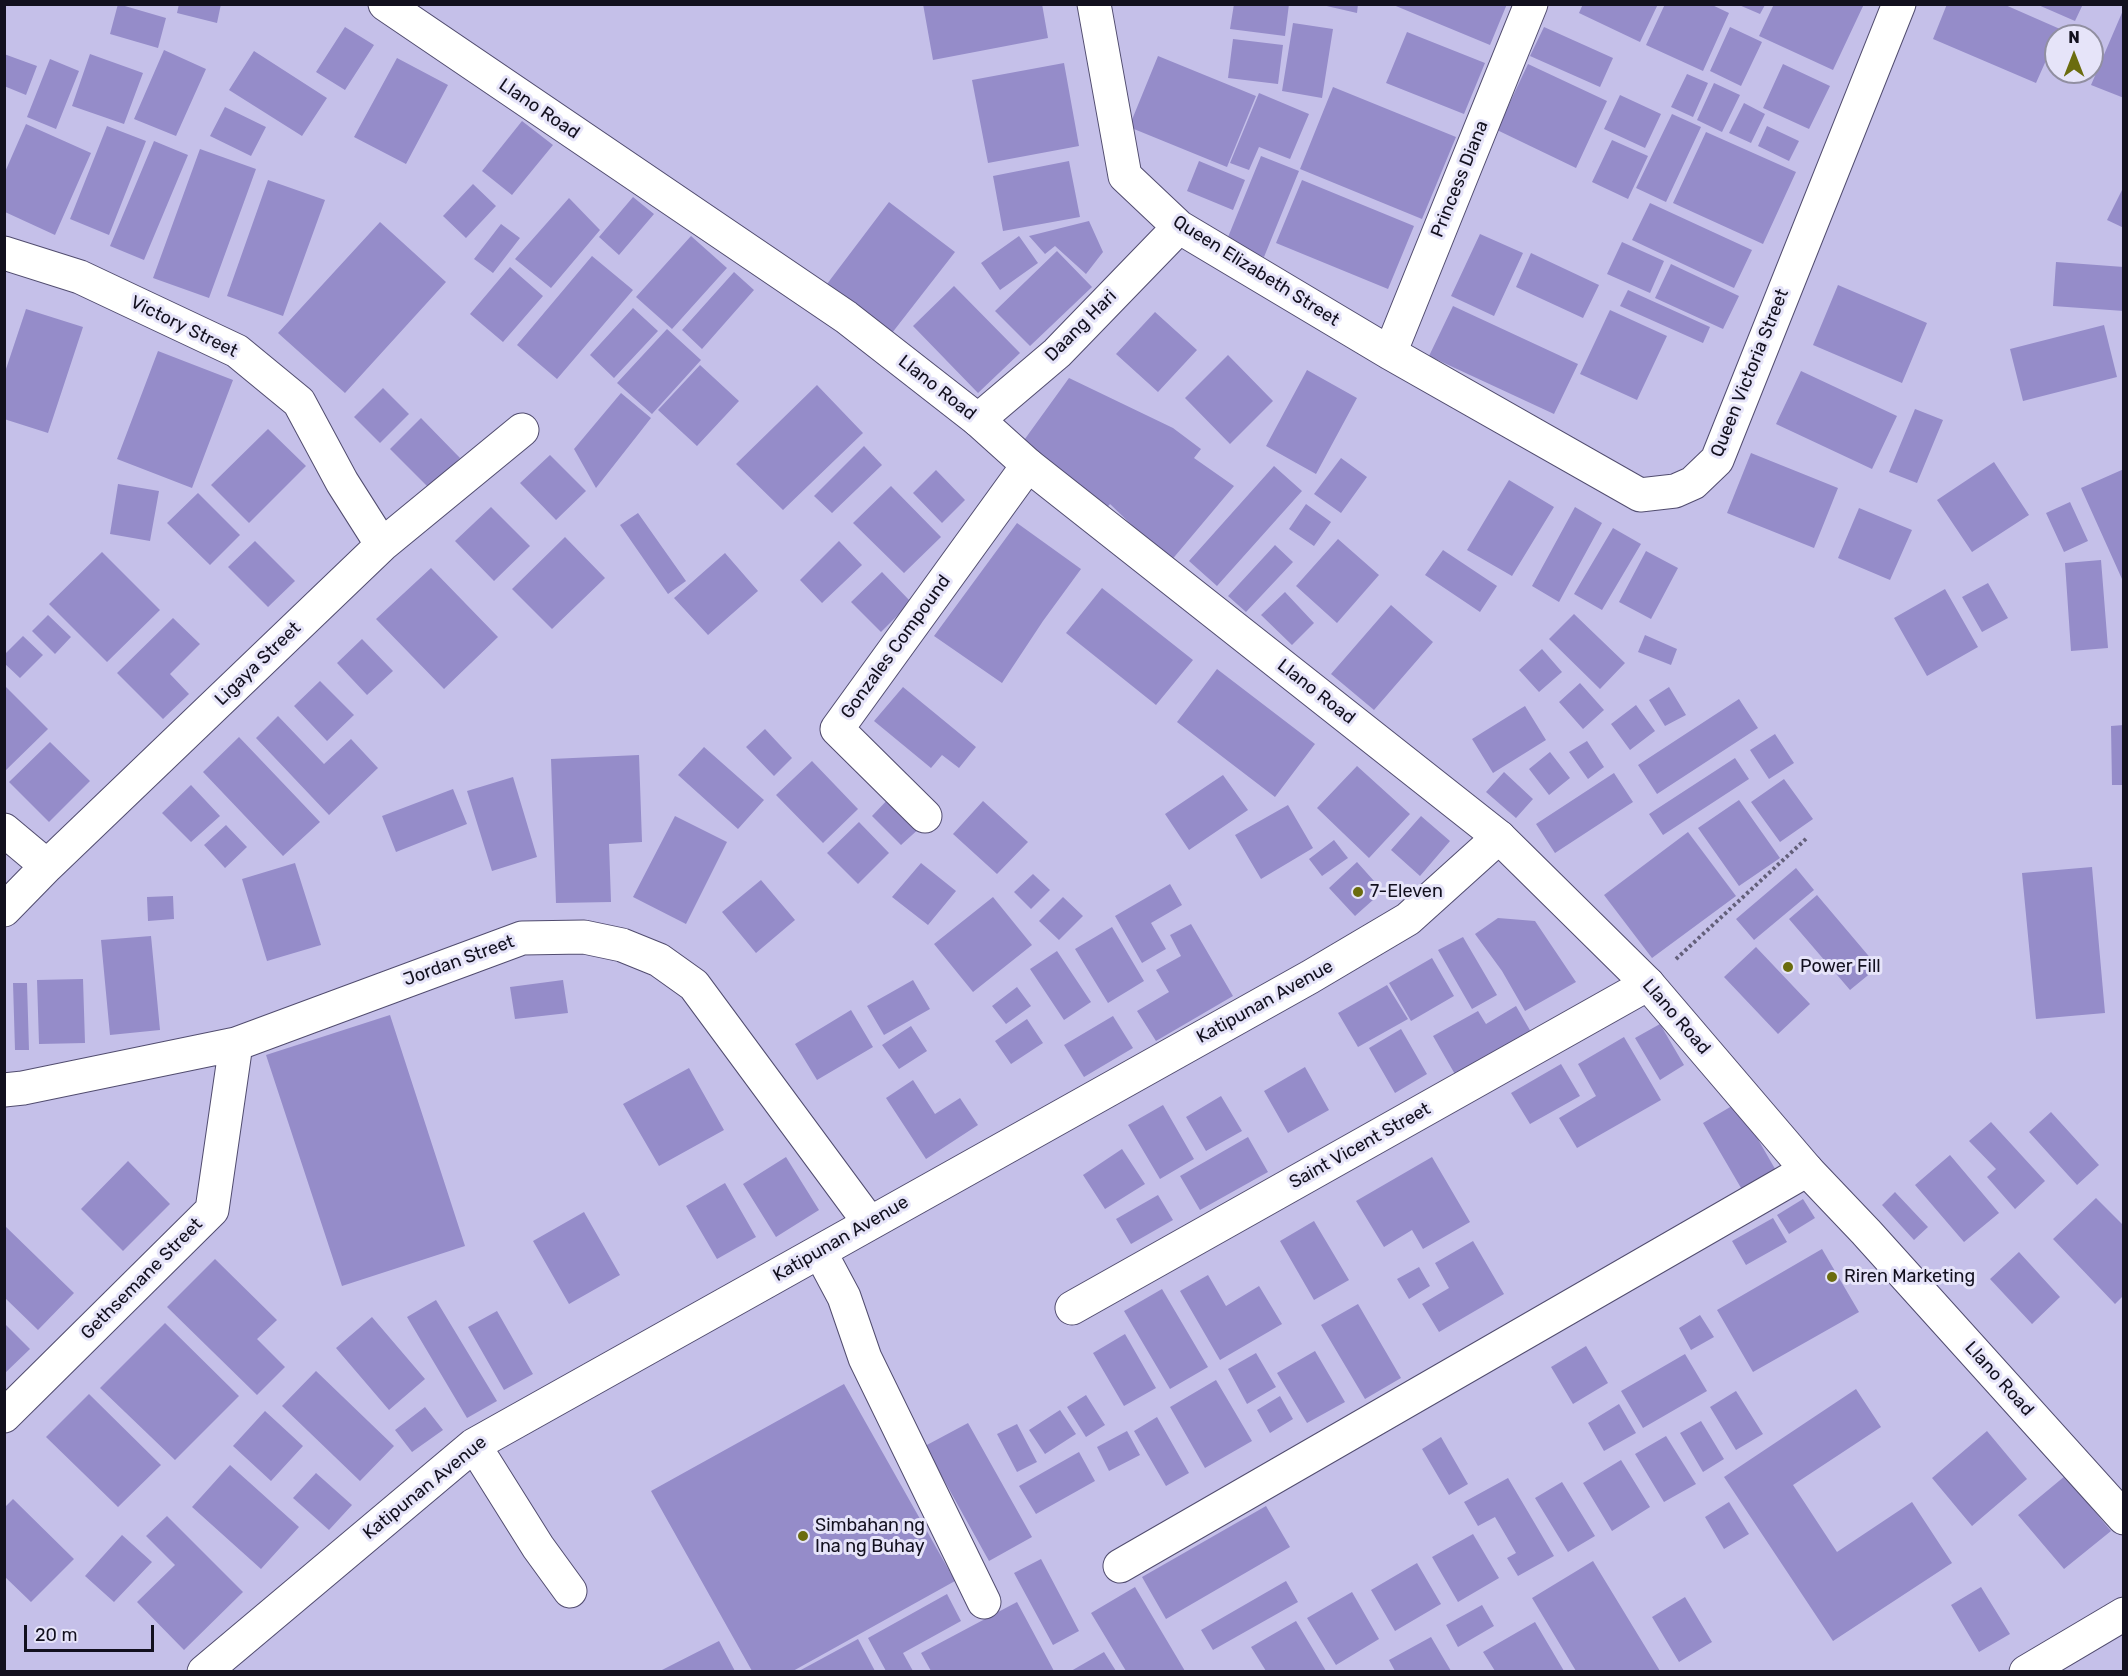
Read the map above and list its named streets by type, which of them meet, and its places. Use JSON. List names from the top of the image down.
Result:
{
  "streets": {
    "street": [
      "Llano Road",
      "Princess Diana",
      "Queen Elizabeth Street",
      "Daang Hari",
      "Victory Street",
      "Queen Victoria Street",
      "Gonzales Compound",
      "Ligaya Street",
      "Jordan Street",
      "Katipunan Avenue",
      "Saint Vicent Street",
      "Gethsemane Street"
    ]
  },
  "crossings": [
    ["Llano Road", "Daang Hari"],
    ["Llano Road", "Gonzales Compound"],
    ["Llano Road", "Katipunan Avenue"],
    ["Llano Road", "Saint Vicent Street"],
    ["Princess Diana", "Queen Elizabeth Street"],
    ["Princess Diana", "Queen Victoria Street"],
    ["Queen Elizabeth Street", "Daang Hari"],
    ["Queen Elizabeth Street", "Queen Victoria Street"],
    ["Victory Street", "Ligaya Street"],
    ["Jordan Street", "Katipunan Avenue"],
    ["Jordan Street", "Gethsemane Street"]
  ],
  "places": [
    "7-Eleven",
    "Power Fill",
    "Riren Marketing",
    "Simbahan ng Ina ng Buhay"
  ],
  "scale_bar": "20 m",
  "north": "top"
}
